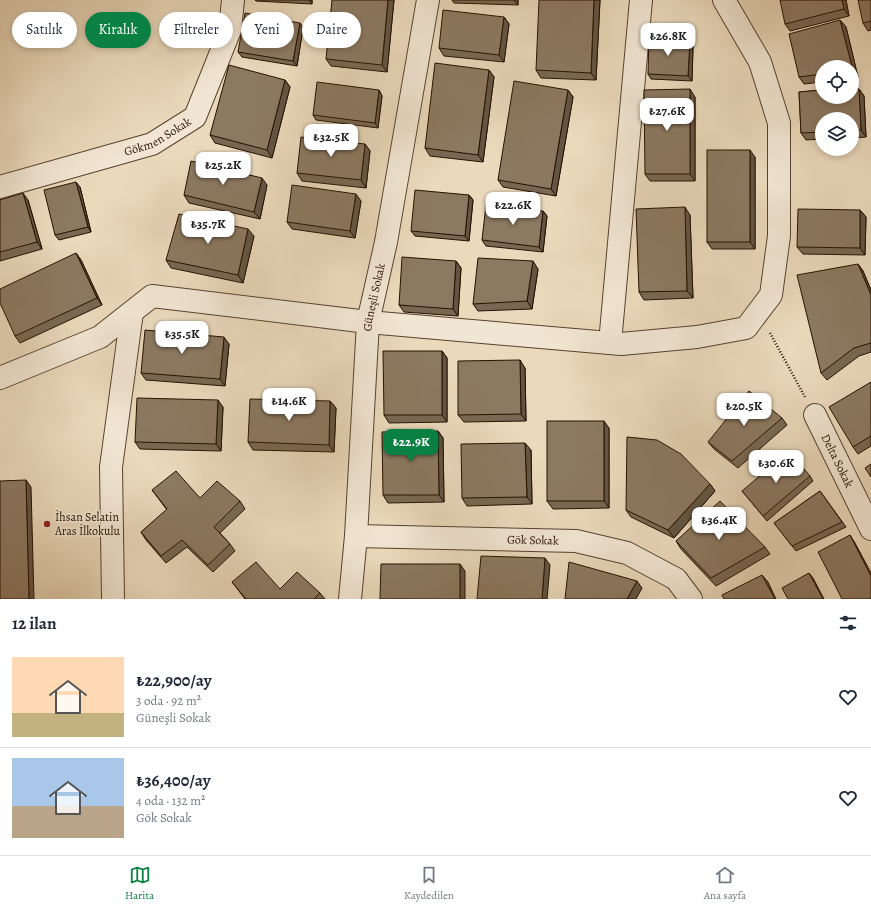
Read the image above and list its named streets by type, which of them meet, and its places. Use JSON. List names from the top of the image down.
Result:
{
  "streets": {
    "street": [
      "Gökmen Sokak",
      "Güneşli Sokak",
      "Delta Sokak",
      "Gök Sokak"
    ]
  },
  "crossings": [
    ["Güneşli Sokak", "Gök Sokak"]
  ],
  "places": ["İhsan Selatin Aras İlkokulu"],
  "page": {
    "chip": [
      "Satılık",
      "Kiralık",
      "Filtreler",
      "Yeni",
      "Daire"
    ],
    "price": [
      "₺26.8K",
      "₺27.6K",
      "₺32.5K",
      "₺25.2K",
      "₺22.6K",
      "₺35.7K",
      "₺35.5K",
      "₺14.6K",
      "₺20.5K",
      "₺22.9K",
      "₺30.6K",
      "₺36.4K"
    ],
    "heading": "12 ilan",
    "list": [
      {
        "name": "₺22,900/ay",
        "note": "3 oda · 92 m² · Güneşli Sokak"
      },
      {
        "name": "₺36,400/ay",
        "note": "4 oda · 132 m² · Gök Sokak"
      }
    ],
    "tabs": ["Harita", "Kaydedilen", "Ana sayfa"]
  }
}
